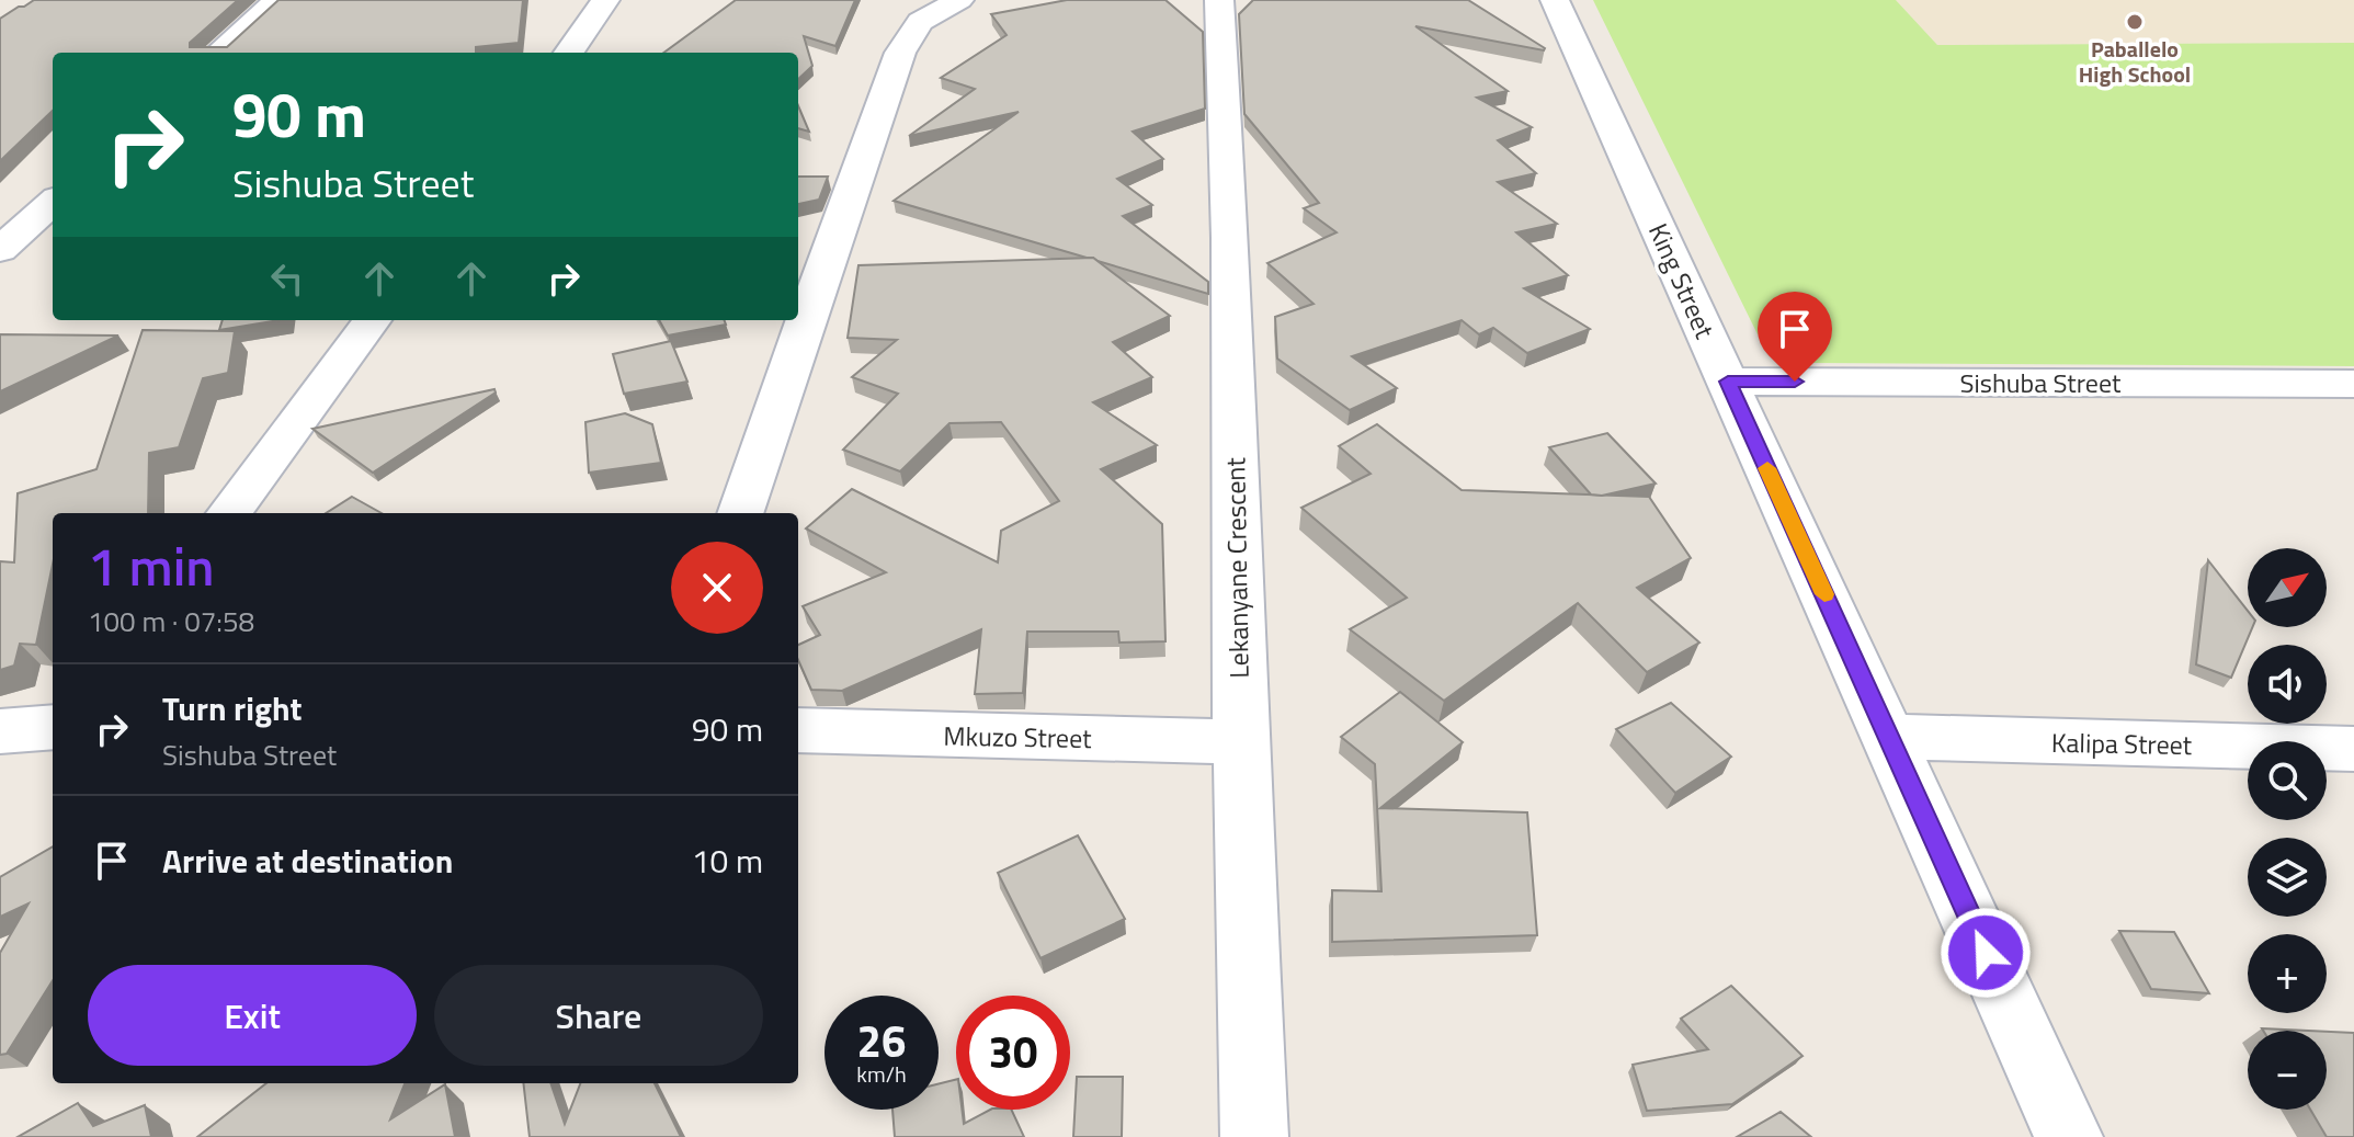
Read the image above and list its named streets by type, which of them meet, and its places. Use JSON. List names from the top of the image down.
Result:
{
  "streets": {
    "street": [
      "King Street",
      "Sishuba Street",
      "Lekanyane Crescent",
      "Mkuzo Street",
      "Kalipa Street"
    ]
  },
  "crossings": [
    ["King Street", "Sishuba Street"],
    ["King Street", "Kalipa Street"],
    ["Lekanyane Crescent", "Mkuzo Street"]
  ],
  "places": ["Paballelo High School"],
  "north": "top right",
  "page": {
    "turn": ["90 m", "Sishuba Street"],
    "heading": ["1 min", "100 m · 07:58"],
    "map_buttons": ["+", "−"],
    "list": [
      {
        "name": "Turn right",
        "note": "Sishuba Street",
        "value": "90 m"
      },
      {
        "name": "Arrive at destination",
        "value": "10 m"
      }
    ],
    "buttons": ["Exit", "Share"],
    "speed": "26 km/h",
    "limit": "30"
  }
}
